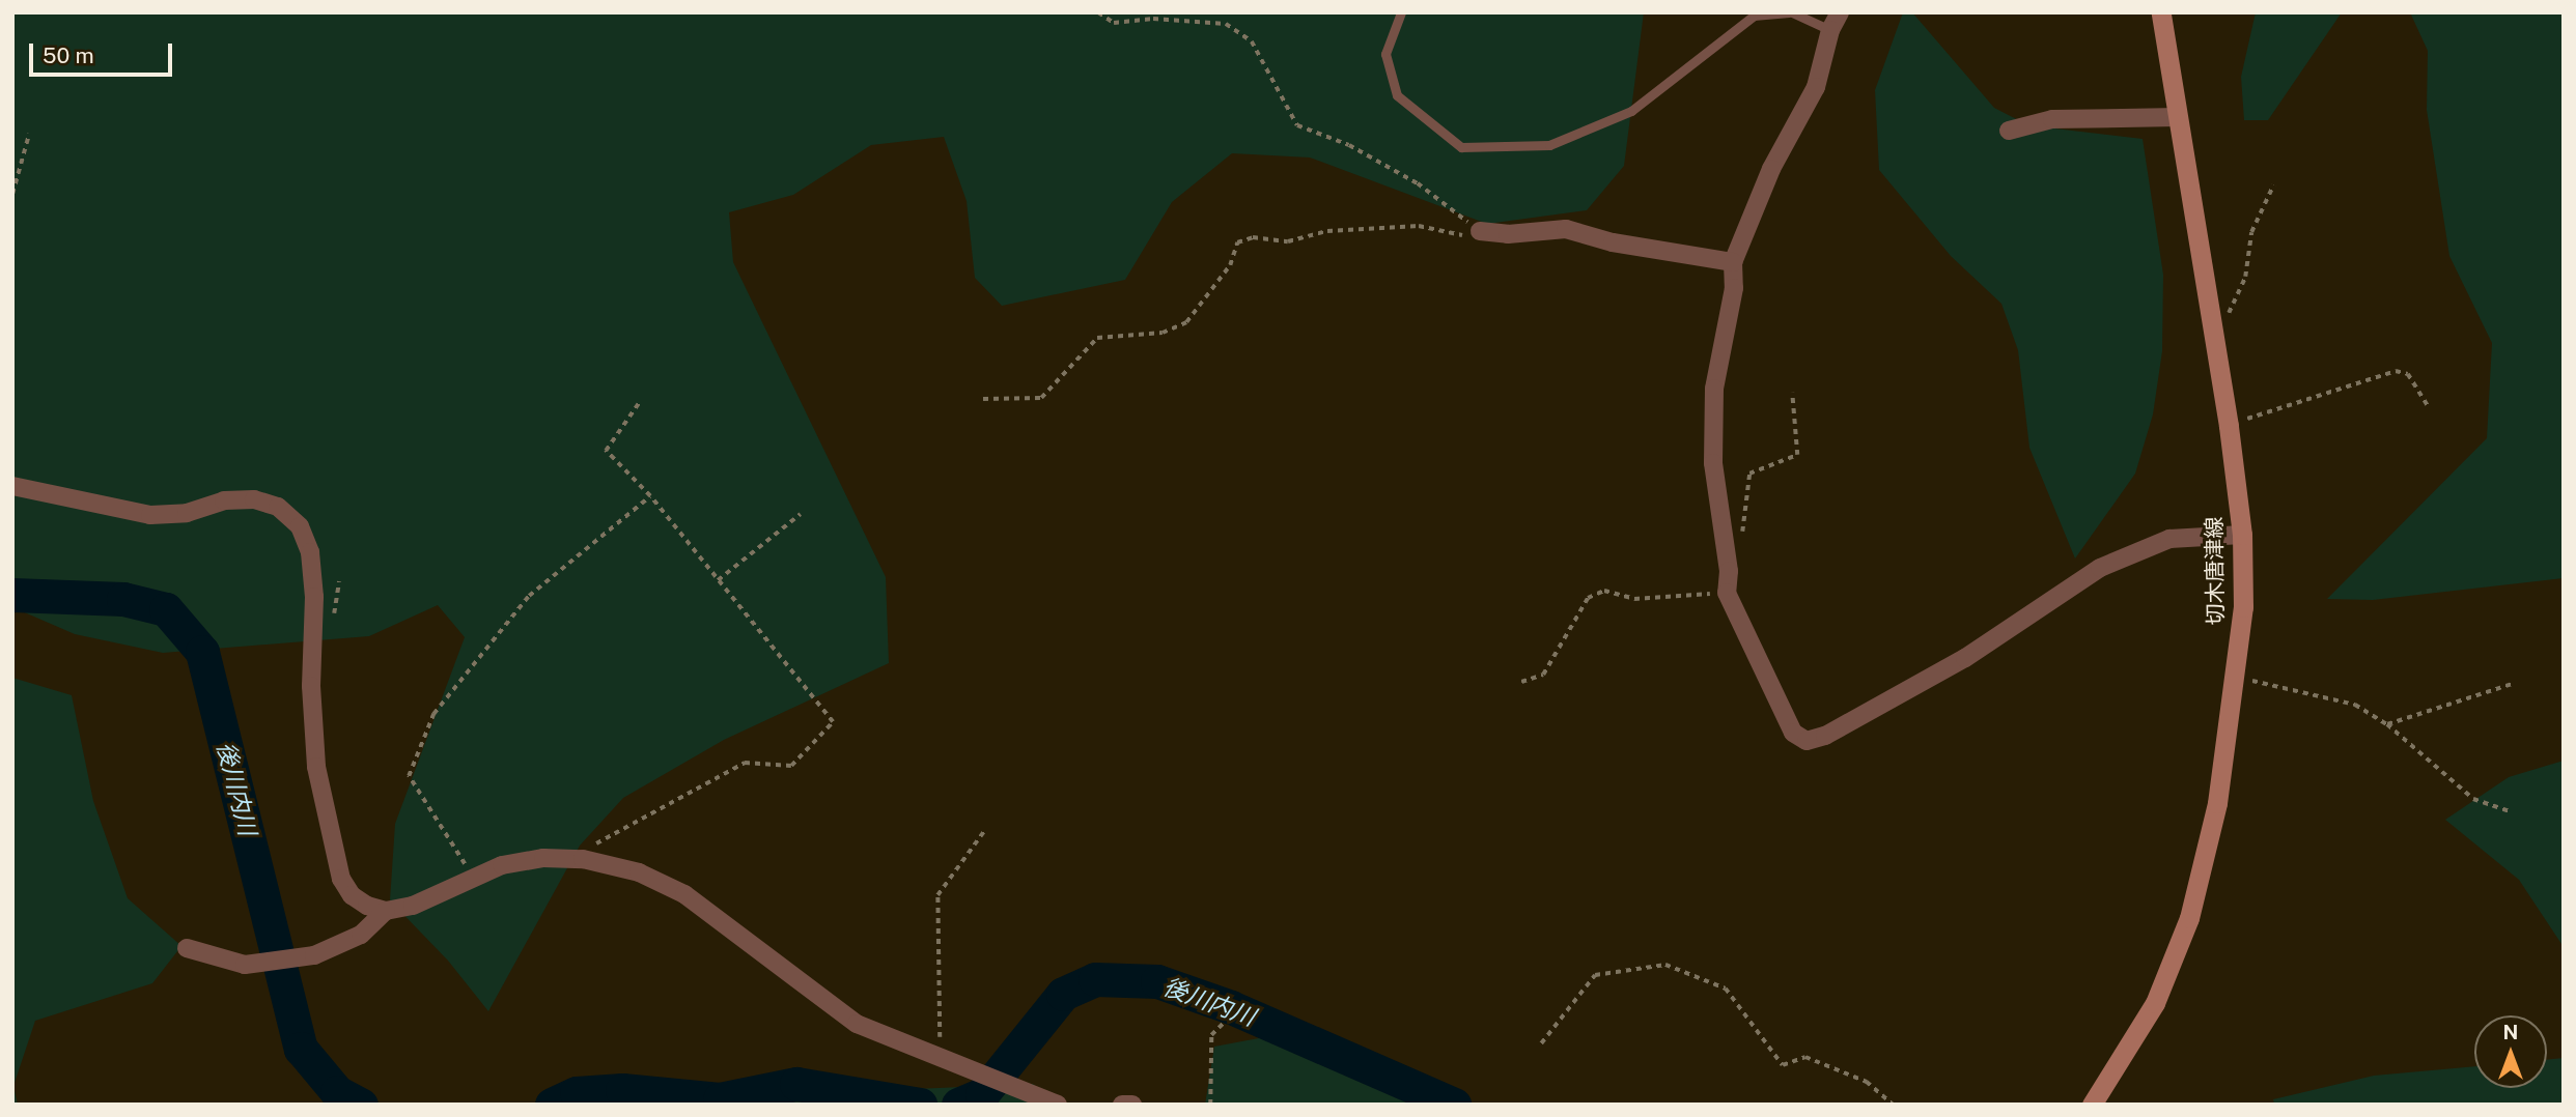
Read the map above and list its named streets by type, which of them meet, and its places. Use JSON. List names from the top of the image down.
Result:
{
  "streets": {
    "main road": ["切木唐津線"]
  },
  "water": ["後川内川"],
  "scale_bar": "50 m",
  "north": "top"
}
